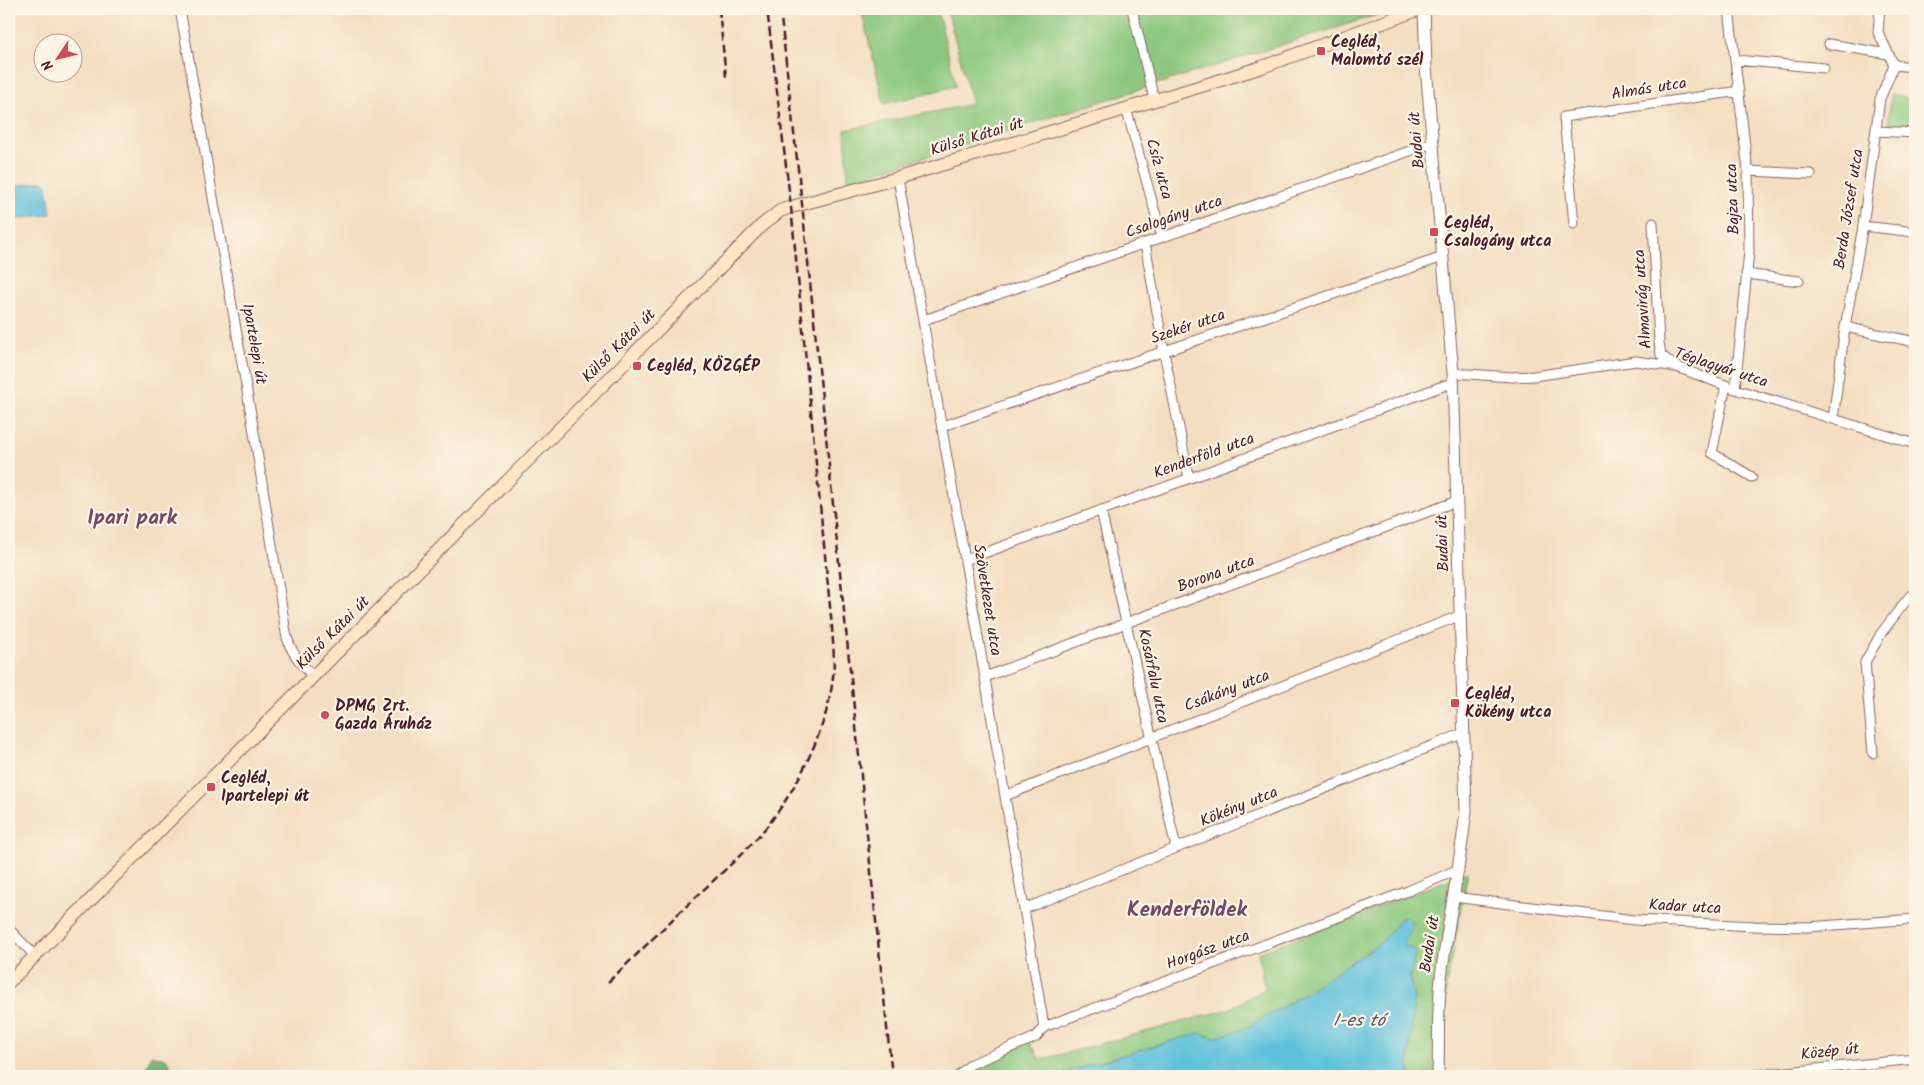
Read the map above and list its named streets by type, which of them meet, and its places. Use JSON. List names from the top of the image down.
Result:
{
  "streets": {
    "main road": ["Külső Kátai út"],
    "street": [
      "Almás utca",
      "Budai út",
      "Csíz utca",
      "Bajza utca",
      "Berda József utca",
      "Csalogány utca",
      "Almavirág utca",
      "Szekér utca",
      "Ipartelepi út",
      "Téglagyár utca",
      "Kenderföld utca",
      "Borona utca",
      "Szövetkezet utca",
      "Kosárfalu utca",
      "Csákány utca",
      "Kökény utca",
      "Kadar utca",
      "Horgász utca",
      "Közép út"
    ]
  },
  "crossings": [
    ["Almás utca", "Bajza utca"],
    ["Külső Kátai út", "Csíz utca"],
    ["Külső Kátai út", "Ipartelepi út"],
    ["Külső Kátai út", "Szövetkezet utca"],
    ["Budai út", "Csalogány utca"],
    ["Budai út", "Szekér utca"],
    ["Budai út", "Téglagyár utca"],
    ["Budai út", "Kenderföld utca"],
    ["Budai út", "Borona utca"],
    ["Budai út", "Csákány utca"],
    ["Budai út", "Kökény utca"],
    ["Budai út", "Kadar utca"],
    ["Budai út", "Horgász utca"],
    ["Csíz utca", "Csalogány utca"],
    ["Bajza utca", "Téglagyár utca"],
    ["Berda József utca", "Téglagyár utca"],
    ["Csalogány utca", "Szövetkezet utca"],
    ["Almavirág utca", "Téglagyár utca"],
    ["Szekér utca", "Szövetkezet utca"],
    ["Téglagyár utca", "Kenderföld utca"],
    ["Kenderföld utca", "Szövetkezet utca"],
    ["Kenderföld utca", "Kosárfalu utca"],
    ["Borona utca", "Szövetkezet utca"],
    ["Borona utca", "Kosárfalu utca"],
    ["Szövetkezet utca", "Csákány utca"],
    ["Szövetkezet utca", "Kökény utca"],
    ["Szövetkezet utca", "Horgász utca"],
    ["Kosárfalu utca", "Csákány utca"],
    ["Kosárfalu utca", "Kökény utca"]
  ],
  "districts": ["Ipari park", "Kenderföldek"],
  "water": ["I-es tó"],
  "places": {
    "transit": [
      "Cegléd, Malomtó szél",
      "Cegléd, Csalogány utca",
      "Cegléd, KÖZGÉP",
      "Cegléd, Kökény utca",
      "Cegléd, Ipartelepi út"
    ],
    "other": ["DPMG Zrt. Gazda Áruház"]
  },
  "north": "bottom left"
}
